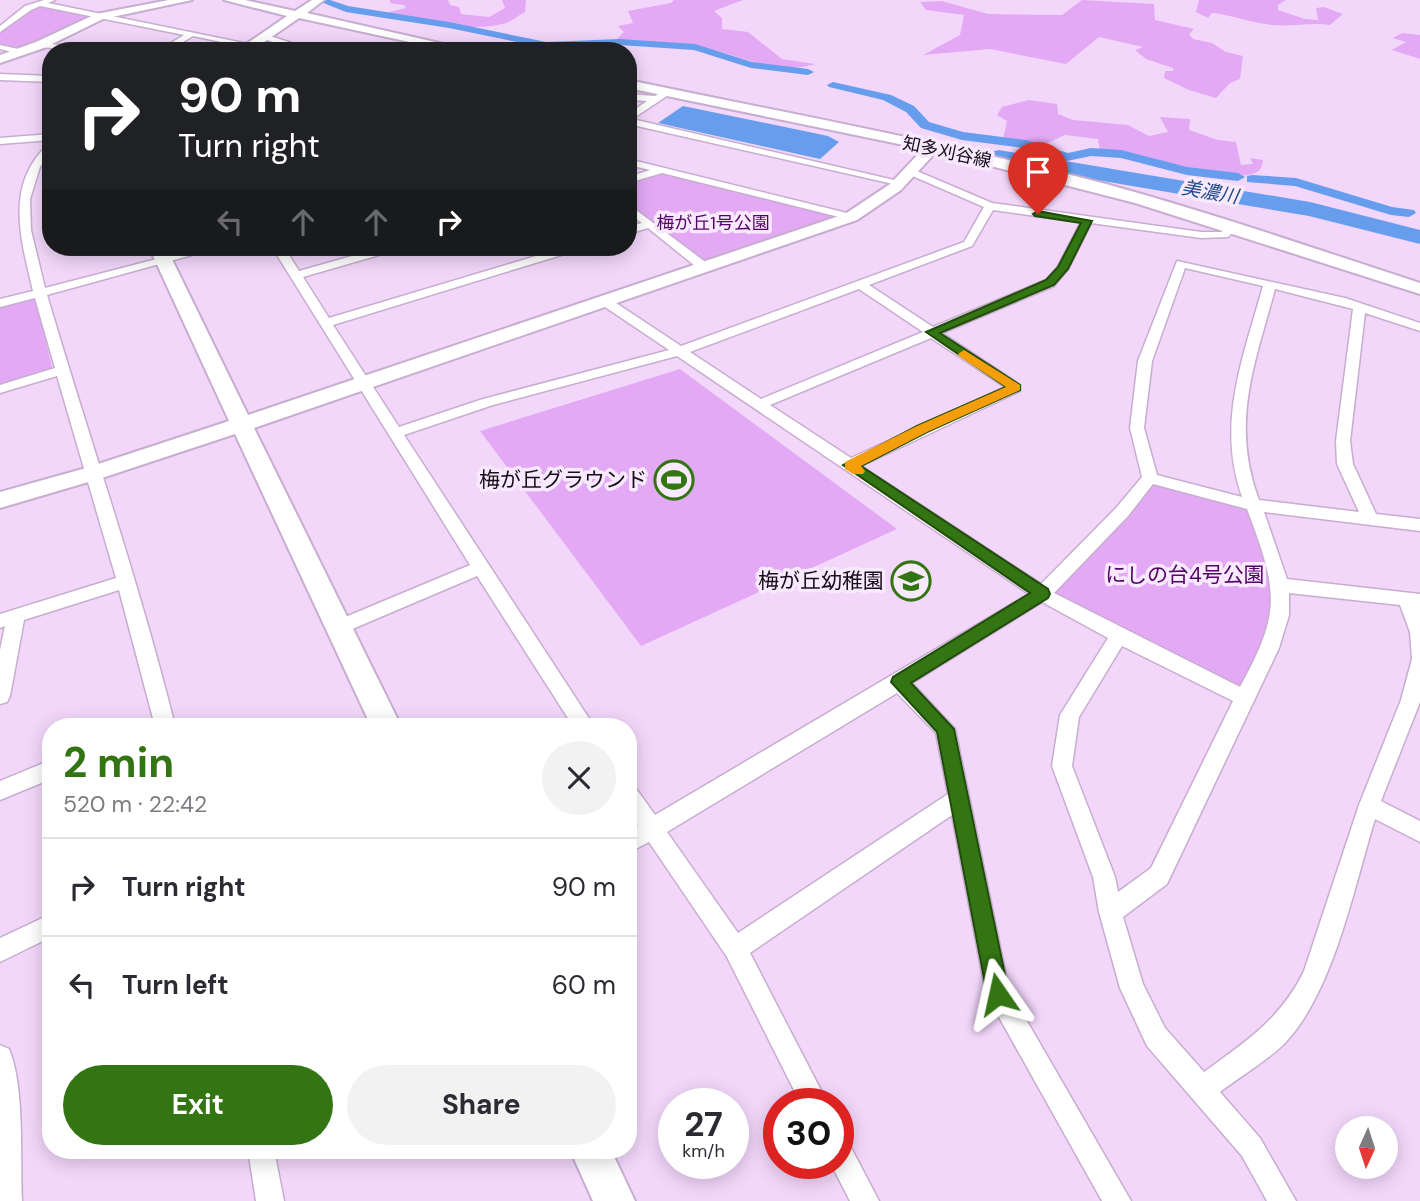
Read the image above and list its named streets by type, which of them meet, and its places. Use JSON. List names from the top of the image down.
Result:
{
  "streets": {
    "street": ["知多刈谷線"]
  },
  "water": ["美濃川"],
  "parks": ["梅が丘1号公園", "にしの台4号公園"],
  "places": {
    "sports": ["梅が丘グラウンド"],
    "school or university": ["梅が丘幼稚園"]
  },
  "north": "bottom",
  "page": {
    "turn": ["90 m", "Turn right"],
    "heading": ["2 min", "520 m · 22:42"],
    "list": [
      {
        "name": "Turn right",
        "value": "90 m"
      },
      {
        "name": "Turn left",
        "value": "60 m"
      }
    ],
    "buttons": ["Exit", "Share"],
    "speed": "27 km/h",
    "limit": "30"
  }
}
